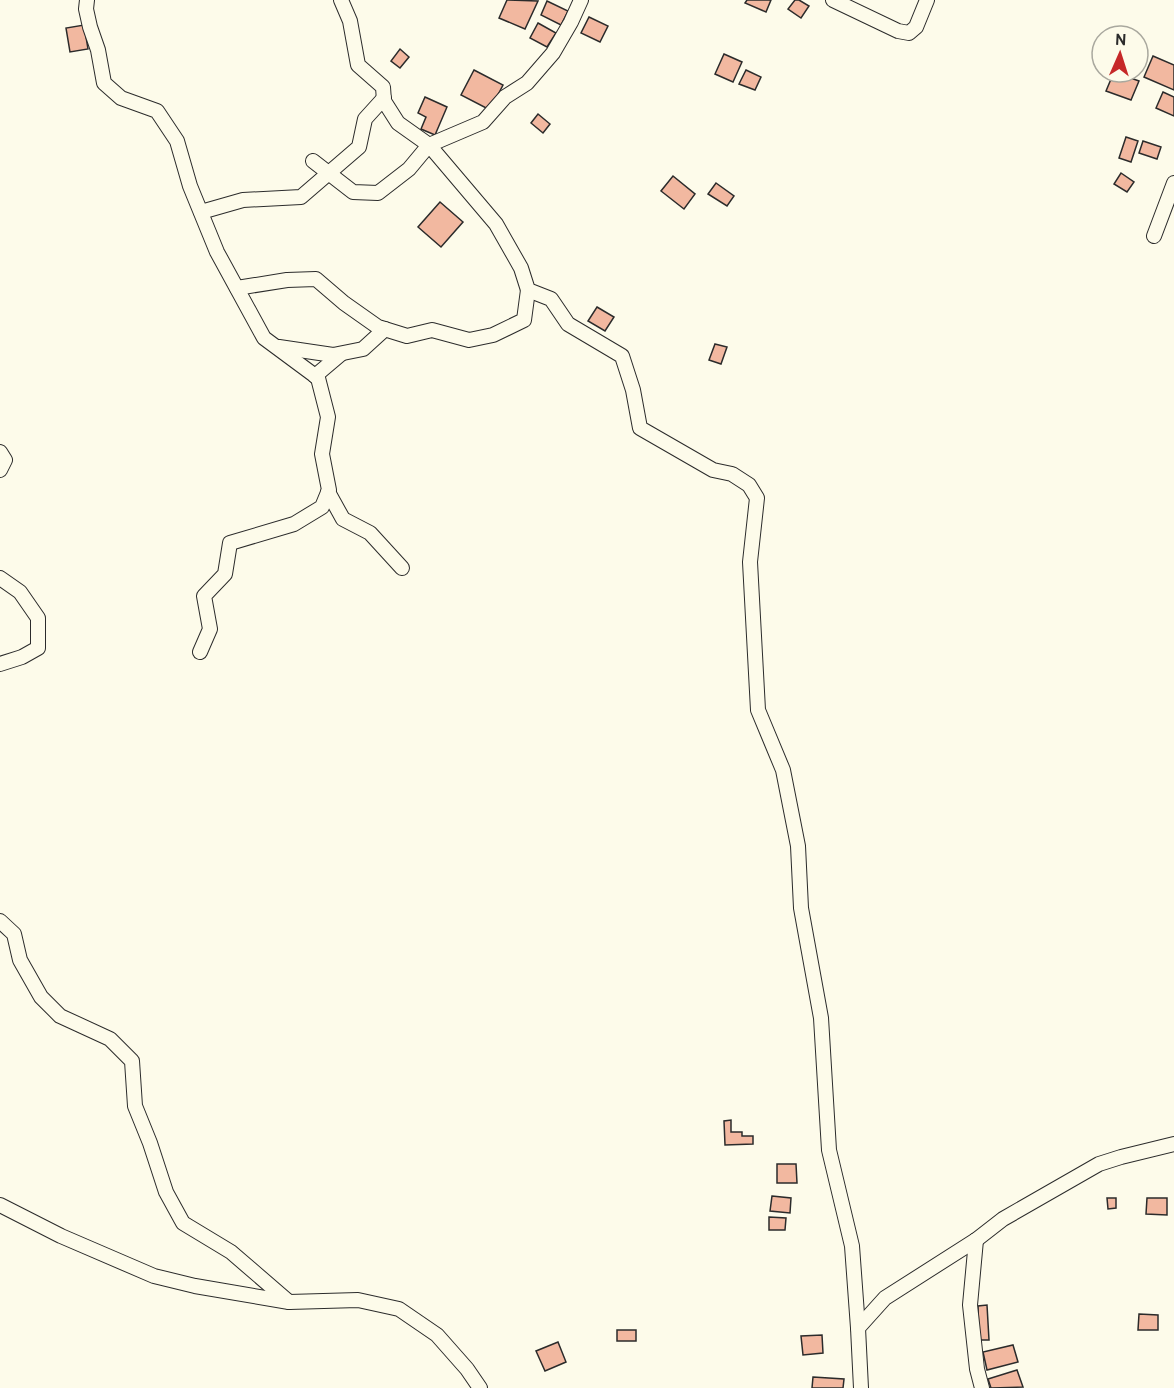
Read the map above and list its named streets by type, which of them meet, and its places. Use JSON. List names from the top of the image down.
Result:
{
  "north": "top"
}
